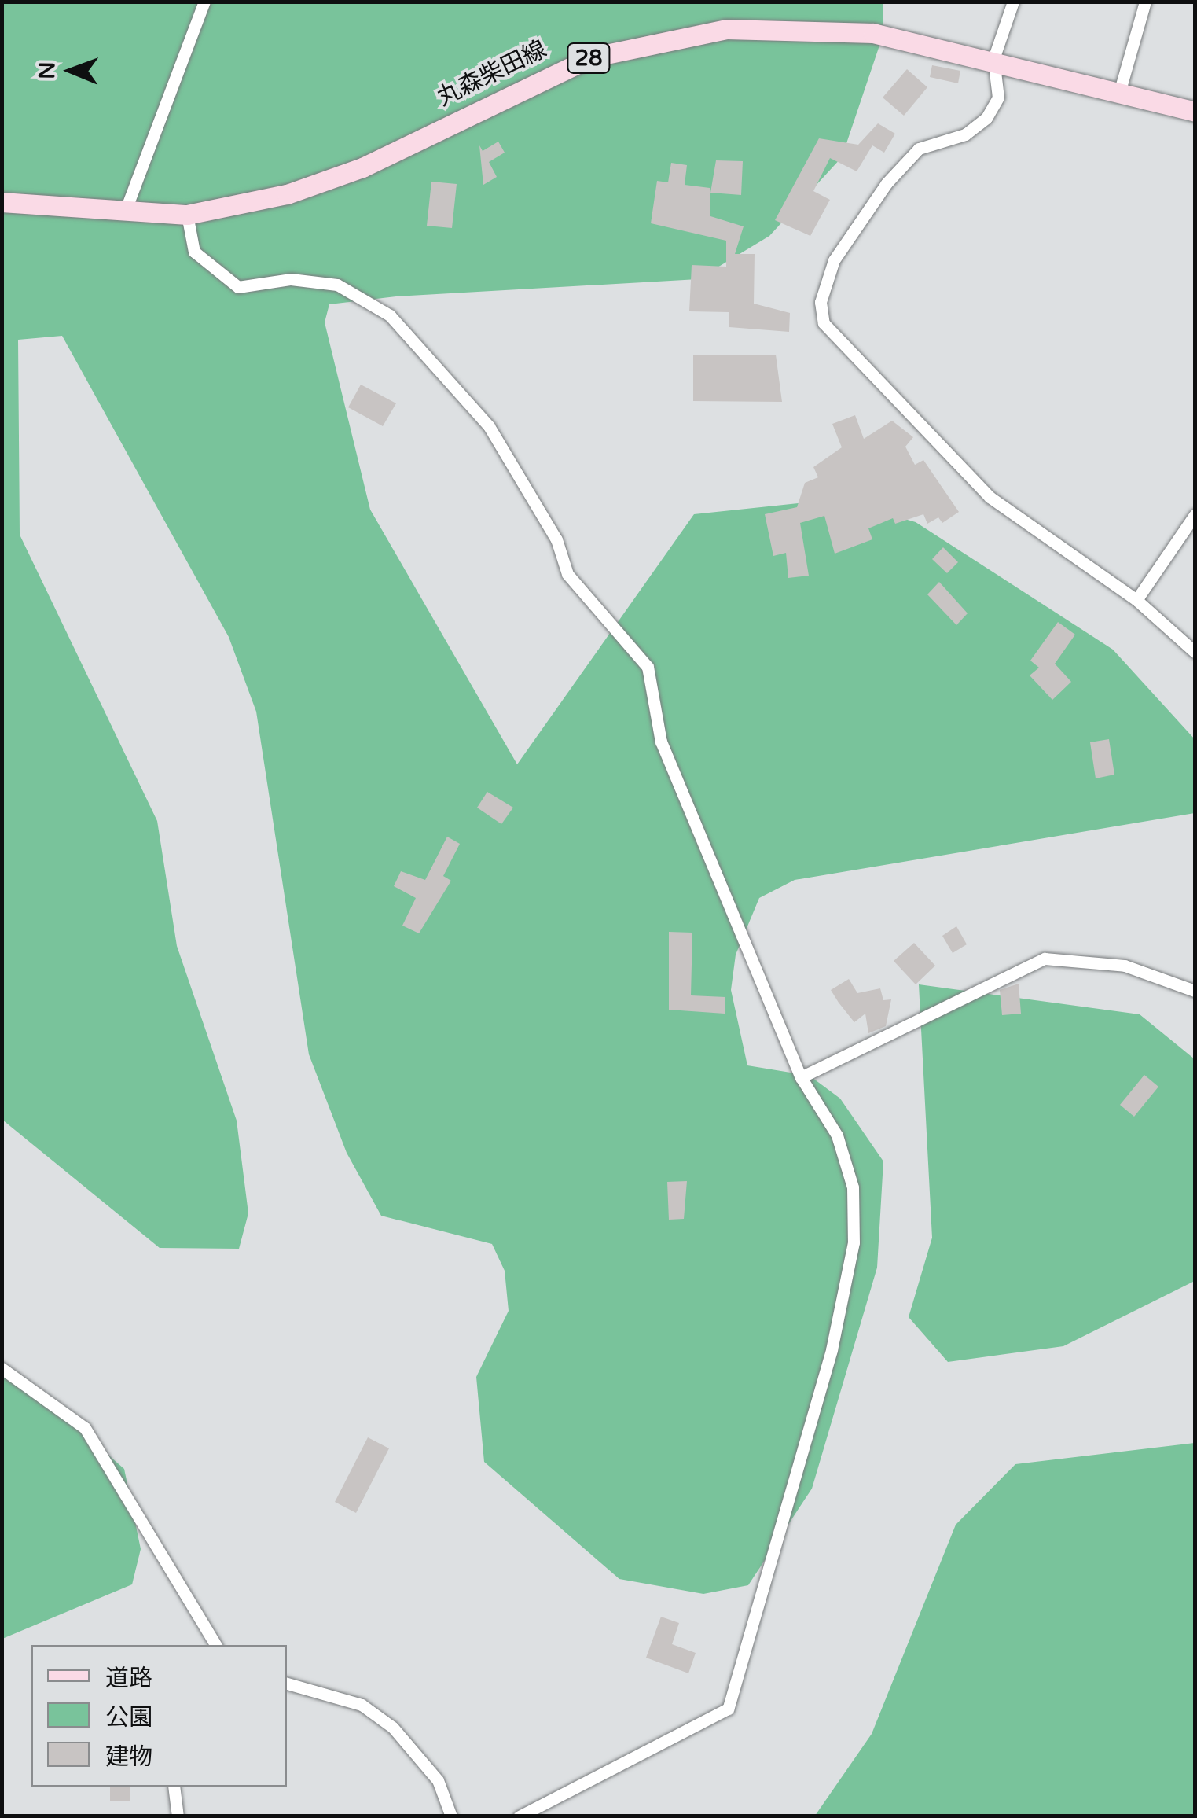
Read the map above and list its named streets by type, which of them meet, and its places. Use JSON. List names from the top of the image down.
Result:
{
  "streets": {
    "main road": ["28", "丸森柴田線"]
  },
  "legend": ["道路", "公園", "建物"],
  "north": "left"
}
